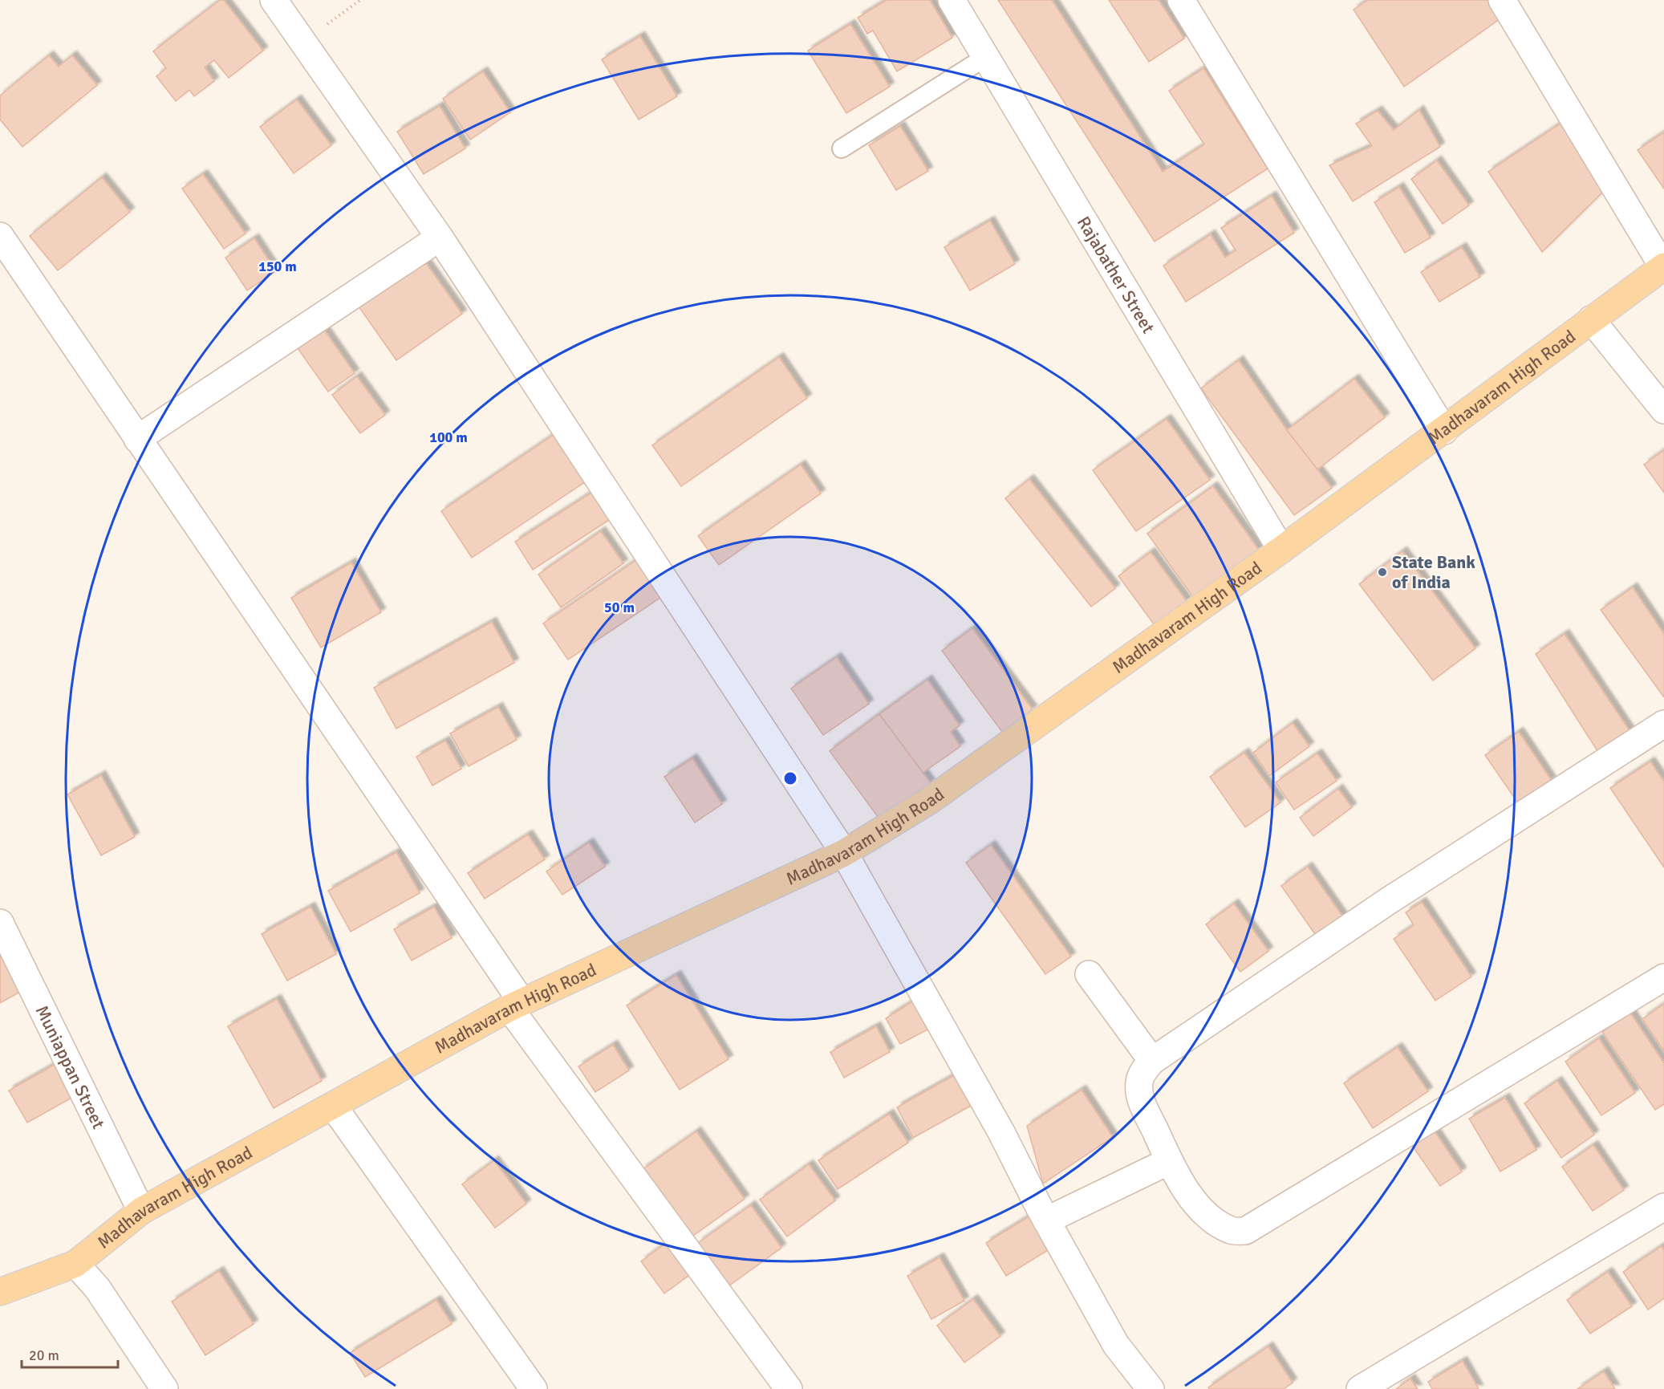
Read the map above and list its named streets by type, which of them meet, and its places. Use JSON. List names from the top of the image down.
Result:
{
  "streets": {
    "main road": ["Madhavaram High Road"],
    "street": ["Rajabather Street", "Muniappan Street"]
  },
  "crossings": [
    ["Rajabather Street", "Madhavaram High Road"],
    ["Madhavaram High Road", "Muniappan Street"]
  ],
  "places": ["State Bank of India"],
  "scale_bar": "20 m",
  "rings": ["150 m", "100 m", "50 m"]
}
